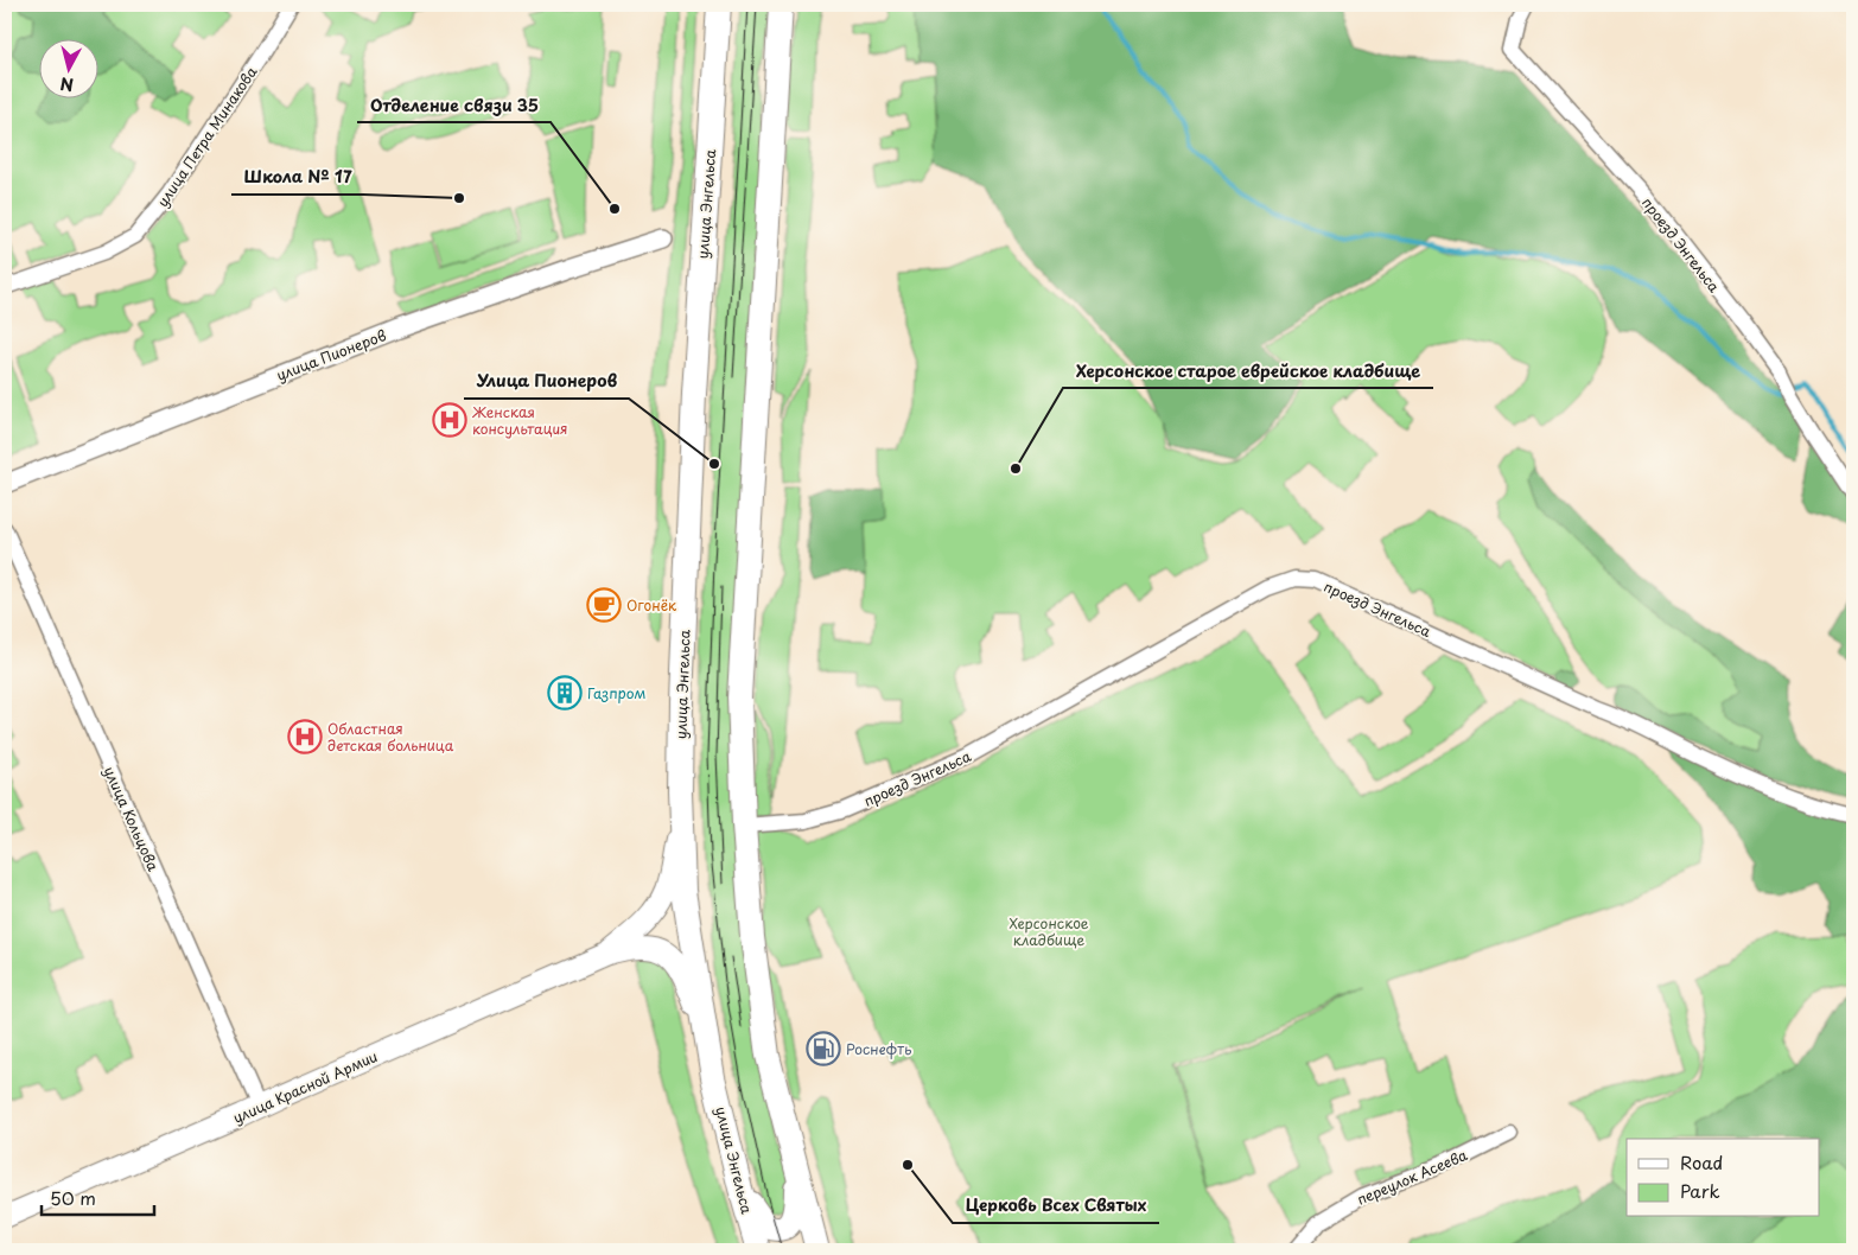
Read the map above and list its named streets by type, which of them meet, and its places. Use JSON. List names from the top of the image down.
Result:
{
  "streets": {
    "main road": ["улица Энгельса", "улица Красной Армии"],
    "street": [
      "улица Петра Минакова",
      "проезд Энгельса",
      "улица Пионеров",
      "улица Кольцова",
      "переулок Асеева"
    ]
  },
  "crossings": [
    ["улица Кольцова", "улица Красной Армии"]
  ],
  "parks": ["Херсонское кладбище"],
  "places": {
    "other": [
      "Школа № 17",
      "Отделение связи 35",
      "Улица Пионеров",
      "Херсонское старое еврейское кладбище",
      "Церковь Всех Святых"
    ],
    "hospital": ["Женская консультация", "Областная детская больница"],
    "cafe": ["Огонёк"],
    "building": ["Газпром"],
    "fuel station": ["Роснефть"]
  },
  "legend": ["Road", "Park"],
  "scale_bar": "50 m",
  "north": "bottom"
}
